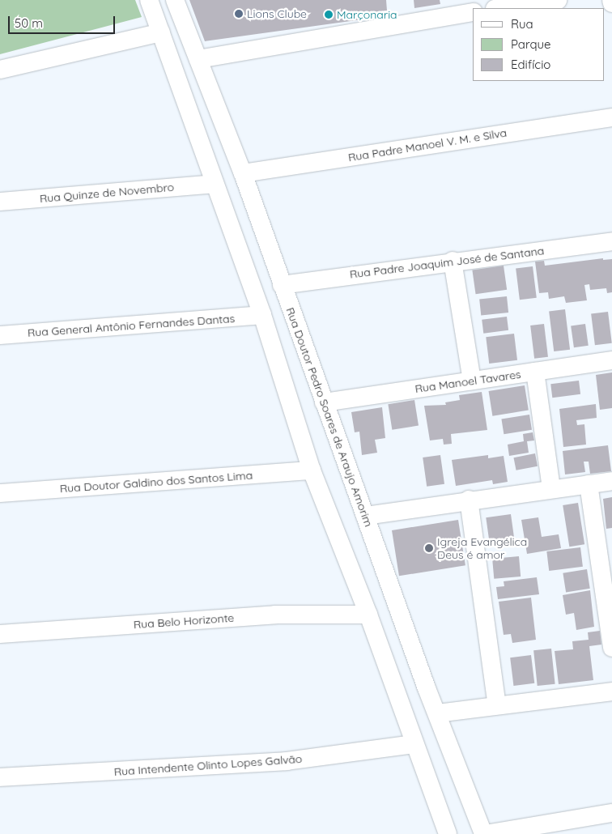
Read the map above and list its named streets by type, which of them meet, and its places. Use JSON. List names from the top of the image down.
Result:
{
  "streets": {
    "street": [
      "Rua Padre Manoel V. M. e Silva",
      "Rua Quinze de Novembro",
      "Rua Padre Joaquim José de Santana",
      "Rua General Antônio Fernandes Dantas",
      "Rua Manoel Tavares",
      "Rua Doutor Pedro Soares de Araujo Amorim",
      "Rua Doutor Galdino dos Santos Lima",
      "Rua Belo Horizonte",
      "Rua Intendente Olinto Lopes Galvão"
    ]
  },
  "crossings": [
    ["Rua Padre Manoel V. M. e Silva", "Rua Doutor Pedro Soares de Araujo Amorim"],
    ["Rua Padre Joaquim José de Santana", "Rua Doutor Pedro Soares de Araujo Amorim"],
    ["Rua Manoel Tavares", "Rua Doutor Pedro Soares de Araujo Amorim"]
  ],
  "places": ["Lions Clube", "Marçonaria", "Igreja Evangélica Deus é amor"],
  "legend": ["Rua", "Parque", "Edifício"],
  "scale_bar": "50 m"
}
